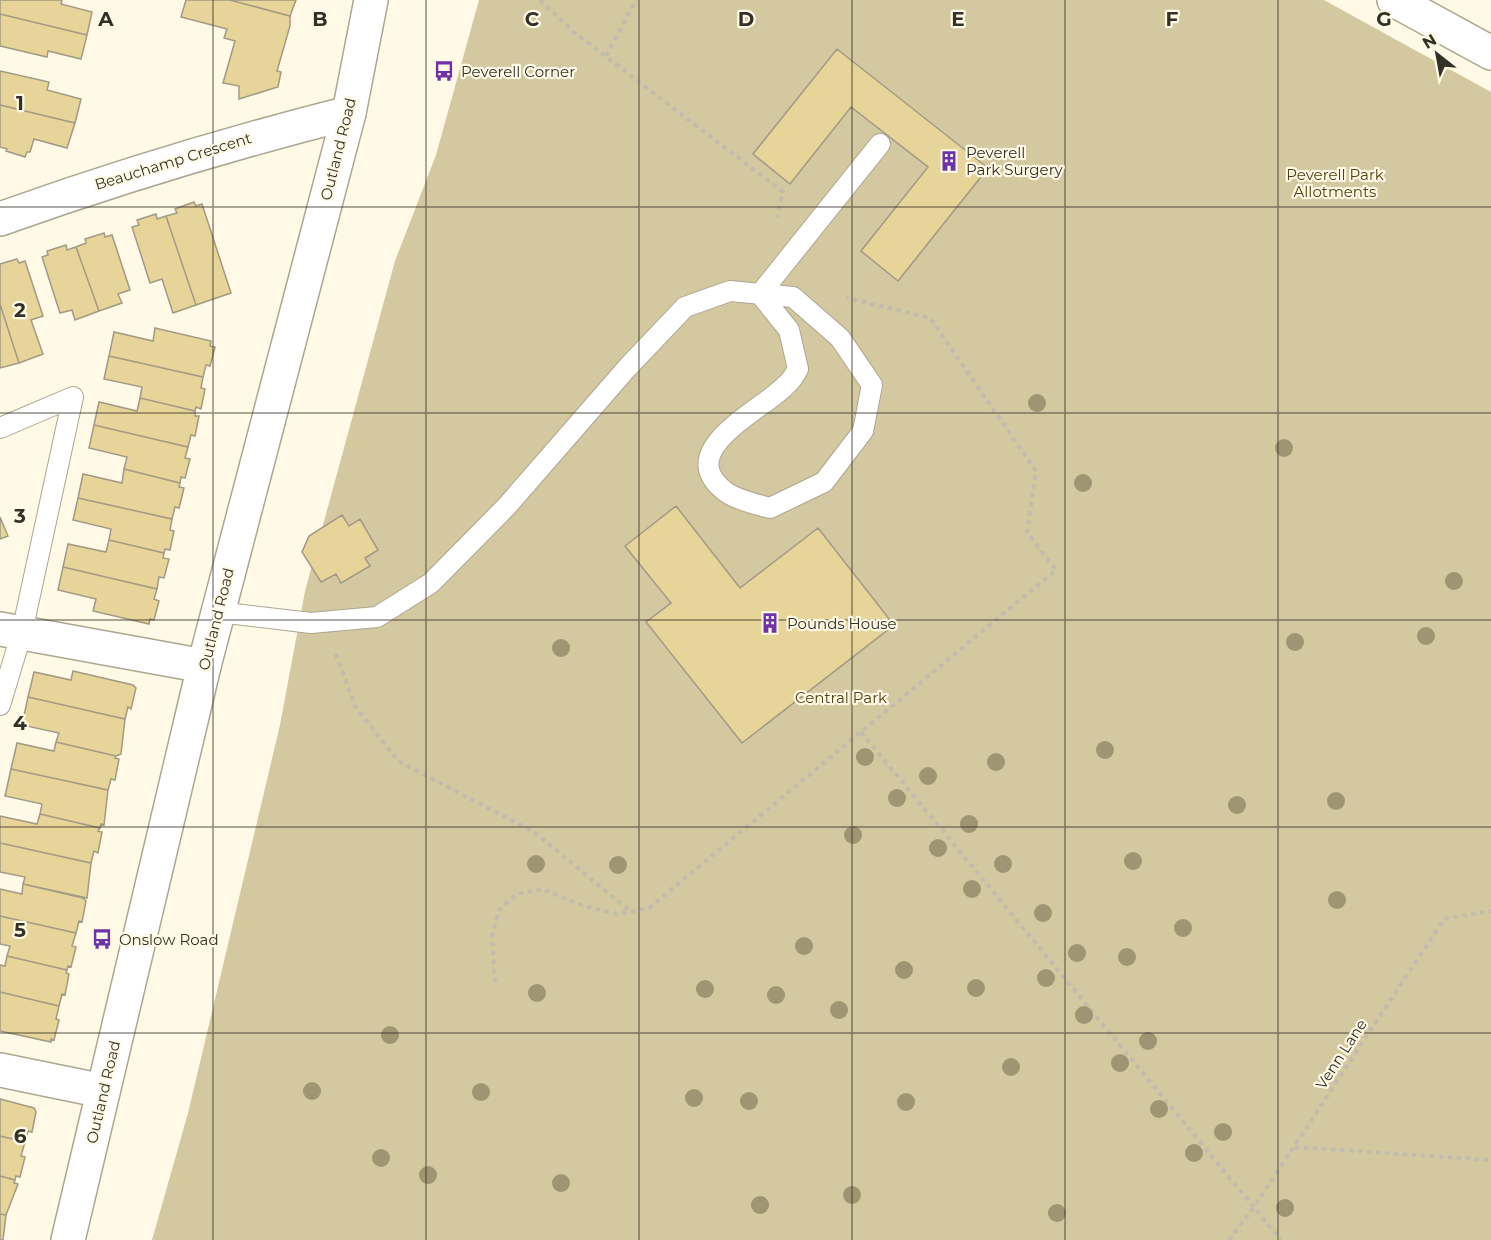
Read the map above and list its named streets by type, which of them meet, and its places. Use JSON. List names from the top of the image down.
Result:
{
  "streets": {
    "main road": ["Outland Road", "Beauchamp Crescent"],
    "path": ["Venn Lane"]
  },
  "crossings": [
    ["Outland Road", "Beauchamp Crescent"]
  ],
  "parks": ["Peverell Park Allotments", "Central Park"],
  "places": {
    "bus stop": ["Peverell Corner", "Onslow Road"],
    "building": ["Peverell Park Surgery", "Pounds House"]
  },
  "north": "top left",
  "grid": {
    "columns": [
      "A",
      "B",
      "C",
      "D",
      "E",
      "F",
      "G"
    ],
    "rows": [
      "1",
      "2",
      "3",
      "4",
      "5",
      "6"
    ]
  }
}
